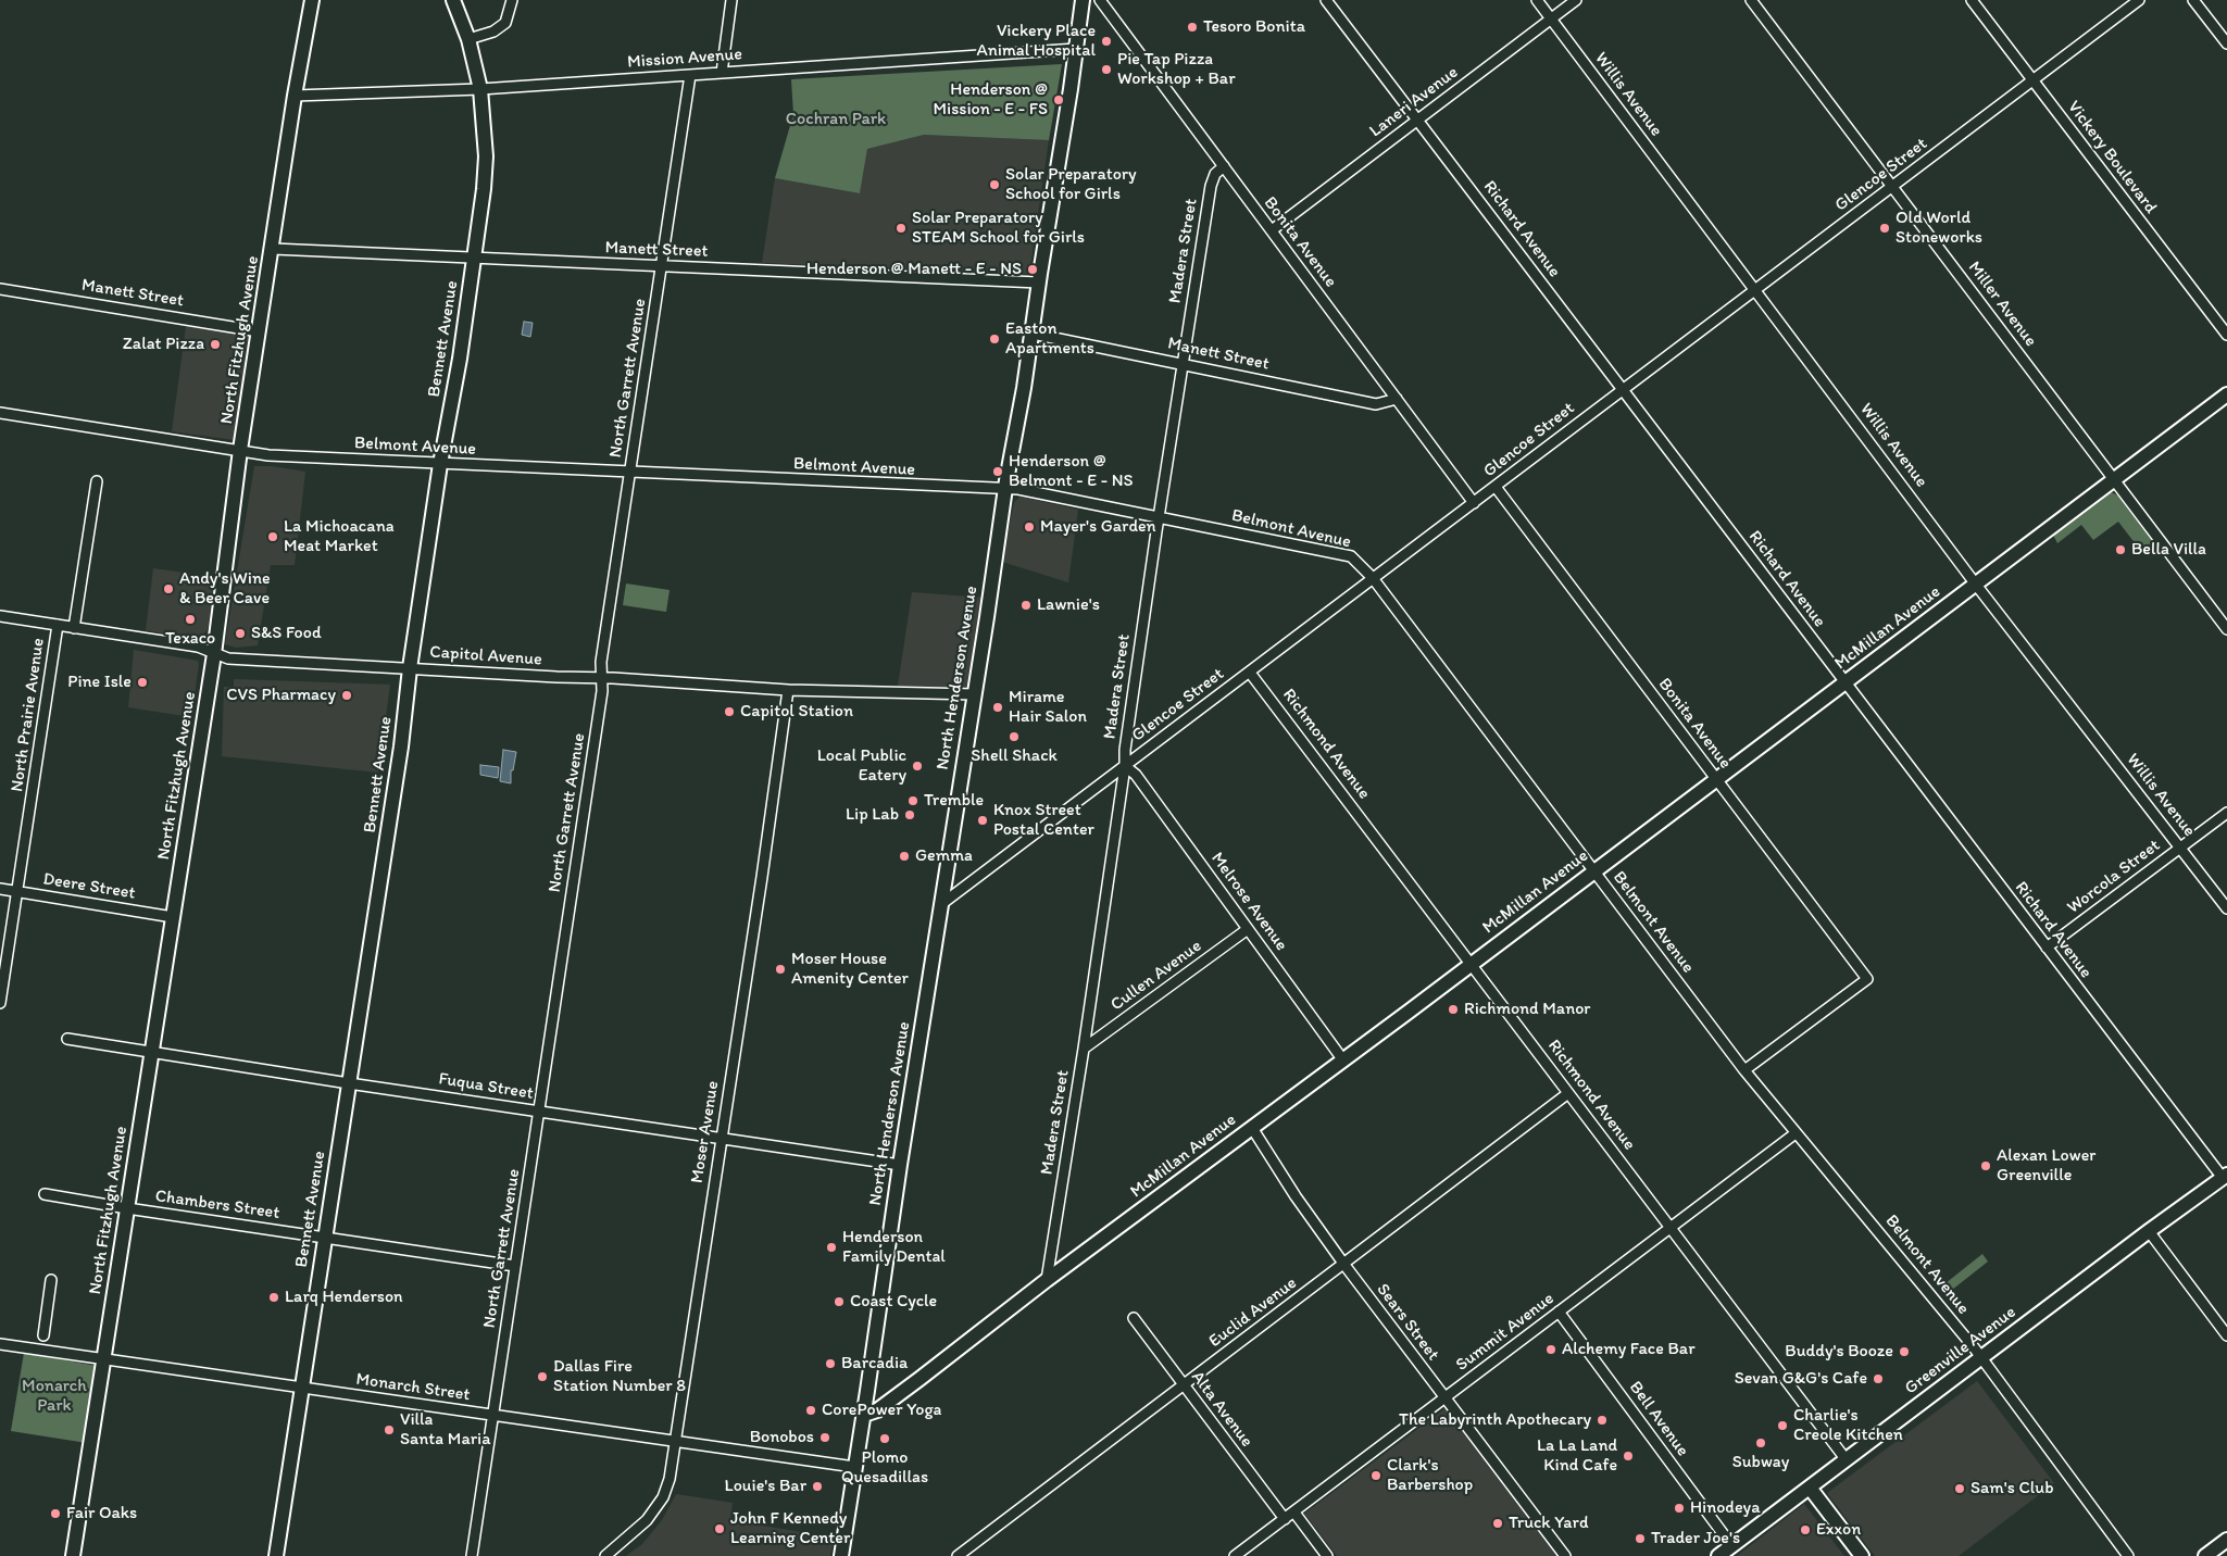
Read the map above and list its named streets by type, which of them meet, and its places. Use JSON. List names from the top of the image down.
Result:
{
  "streets": {
    "street": [
      "Mission Avenue",
      "Willis Avenue",
      "Laneri Avenue",
      "Vickery Boulevard",
      "Glencoe Street",
      "Richard Avenue",
      "Bonita Avenue",
      "Manett Street",
      "Madera Street",
      "Miller Avenue",
      "Bennett Avenue",
      "North Fitzhugh Avenue",
      "North Garrett Avenue",
      "Belmont Avenue",
      "McMillan Avenue",
      "Capitol Avenue",
      "North Henderson Avenue",
      "North Prairie Avenue",
      "Richmond Avenue",
      "Worcola Street",
      "Deere Street",
      "Melrose Avenue",
      "Cullen Avenue",
      "Fuqua Street",
      "Moser Avenue",
      "Chambers Street",
      "Euclid Avenue",
      "Sears Street",
      "Summit Avenue",
      "Greenville Avenue",
      "Monarch Street",
      "Alta Avenue",
      "Bell Avenue"
    ]
  },
  "crossings": [
    ["Mission Avenue", "Bennett Avenue"],
    ["Mission Avenue", "North Fitzhugh Avenue"],
    ["Mission Avenue", "North Garrett Avenue"],
    ["Mission Avenue", "North Henderson Avenue"],
    ["Willis Avenue", "Laneri Avenue"],
    ["Willis Avenue", "Glencoe Street"],
    ["Willis Avenue", "McMillan Avenue"],
    ["Willis Avenue", "Worcola Street"],
    ["Laneri Avenue", "Richard Avenue"],
    ["Laneri Avenue", "Bonita Avenue"],
    ["Vickery Boulevard", "Glencoe Street"],
    ["Glencoe Street", "Richard Avenue"],
    ["Glencoe Street", "Bonita Avenue"],
    ["Glencoe Street", "Madera Street"],
    ["Glencoe Street", "Miller Avenue"],
    ["Glencoe Street", "Belmont Avenue"],
    ["Glencoe Street", "North Henderson Avenue"],
    ["Glencoe Street", "Richmond Avenue"],
    ["Glencoe Street", "Melrose Avenue"],
    ["Richard Avenue", "McMillan Avenue"],
    ["Richard Avenue", "Worcola Street"],
    ["Richard Avenue", "Greenville Avenue"],
    ["Bonita Avenue", "Manett Street"],
    ["Bonita Avenue", "Madera Street"],
    ["Bonita Avenue", "Belmont Avenue"],
    ["Bonita Avenue", "McMillan Avenue"],
    ["Manett Street", "Madera Street"],
    ["Manett Street", "Bennett Avenue"],
    ["Manett Street", "North Fitzhugh Avenue"],
    ["Manett Street", "North Garrett Avenue"],
    ["Manett Street", "North Henderson Avenue"],
    ["Madera Street", "Belmont Avenue"],
    ["Madera Street", "McMillan Avenue"],
    ["Madera Street", "Melrose Avenue"],
    ["Madera Street", "Cullen Avenue"],
    ["Miller Avenue", "McMillan Avenue"],
    ["Bennett Avenue", "Belmont Avenue"],
    ["Bennett Avenue", "Capitol Avenue"],
    ["Bennett Avenue", "Fuqua Street"],
    ["Bennett Avenue", "Chambers Street"],
    ["Bennett Avenue", "Monarch Street"],
    ["North Fitzhugh Avenue", "Belmont Avenue"],
    ["North Fitzhugh Avenue", "Capitol Avenue"],
    ["North Fitzhugh Avenue", "Deere Street"],
    ["North Fitzhugh Avenue", "Fuqua Street"],
    ["North Fitzhugh Avenue", "Chambers Street"],
    ["North Fitzhugh Avenue", "Monarch Street"],
    ["North Garrett Avenue", "Belmont Avenue"],
    ["North Garrett Avenue", "Capitol Avenue"],
    ["North Garrett Avenue", "Fuqua Street"],
    ["North Garrett Avenue", "Chambers Street"],
    ["North Garrett Avenue", "Monarch Street"],
    ["Belmont Avenue", "McMillan Avenue"],
    ["Belmont Avenue", "North Henderson Avenue"],
    ["Belmont Avenue", "Summit Avenue"],
    ["Belmont Avenue", "Greenville Avenue"],
    ["McMillan Avenue", "North Henderson Avenue"],
    ["McMillan Avenue", "Richmond Avenue"],
    ["McMillan Avenue", "Melrose Avenue"],
    ["McMillan Avenue", "Sears Street"],
    ["Capitol Avenue", "North Henderson Avenue"],
    ["Capitol Avenue", "North Prairie Avenue"],
    ["Capitol Avenue", "Moser Avenue"],
    ["North Henderson Avenue", "Fuqua Street"],
    ["North Henderson Avenue", "Monarch Street"],
    ["North Prairie Avenue", "Deere Street"],
    ["Richmond Avenue", "Euclid Avenue"],
    ["Richmond Avenue", "Summit Avenue"],
    ["Richmond Avenue", "Greenville Avenue"],
    ["Melrose Avenue", "Cullen Avenue"],
    ["Fuqua Street", "Moser Avenue"],
    ["Moser Avenue", "Monarch Street"],
    ["Euclid Avenue", "Sears Street"],
    ["Euclid Avenue", "Alta Avenue"],
    ["Sears Street", "Summit Avenue"],
    ["Summit Avenue", "Alta Avenue"],
    ["Summit Avenue", "Bell Avenue"],
    ["Greenville Avenue", "Bell Avenue"]
  ],
  "parks": ["Cochran Park", "Monarch Park"],
  "places": [
    "Tesoro Bonita",
    "Vickery Place Animal Hospital",
    "Pie Tap Pizza Workshop + Bar",
    "Henderson @ Mission - E - FS",
    "Solar Preparatory School for Girls",
    "Solar Preparatory STEAM School for Girls",
    "Old World Stoneworks",
    "Henderson @ Manett - E - NS",
    "Easton Apartments",
    "Zalat Pizza",
    "Henderson @ Belmont - E - NS",
    "Mayer's Garden",
    "La Michoacana Meat Market",
    "Bella Villa",
    "Andy's Wine & Beer Cave",
    "Lawnie's",
    "Texaco",
    "S&S Food",
    "Pine Isle",
    "CVS Pharmacy",
    "Mirame Hair Salon",
    "Capitol Station",
    "Shell Shack",
    "Local Public Eatery",
    "Tremble",
    "Lip Lab",
    "Knox Street Postal Center",
    "Gemma",
    "Moser House Amenity Center",
    "Richmond Manor",
    "Alexan Lower Greenville",
    "Henderson Family Dental",
    "Larq Henderson",
    "Coast Cycle",
    "Alchemy Face Bar",
    "Buddy's Booze",
    "Barcadia",
    "Dallas Fire Station Number 8",
    "Sevan G&G's Cafe",
    "CorePower Yoga",
    "The Labyrinth Apothecary",
    "Charlie's Creole Kitchen",
    "Villa Santa Maria",
    "Bonobos",
    "Plomo Quesadillas",
    "Subway",
    "La La Land Kind Cafe",
    "Clark's Barbershop",
    "Louie's Bar",
    "Sam's Club",
    "Hinodeya",
    "Fair Oaks",
    "Truck Yard",
    "John F Kennedy Learning Center",
    "Exxon",
    "Trader Joe's"
  ]
}
